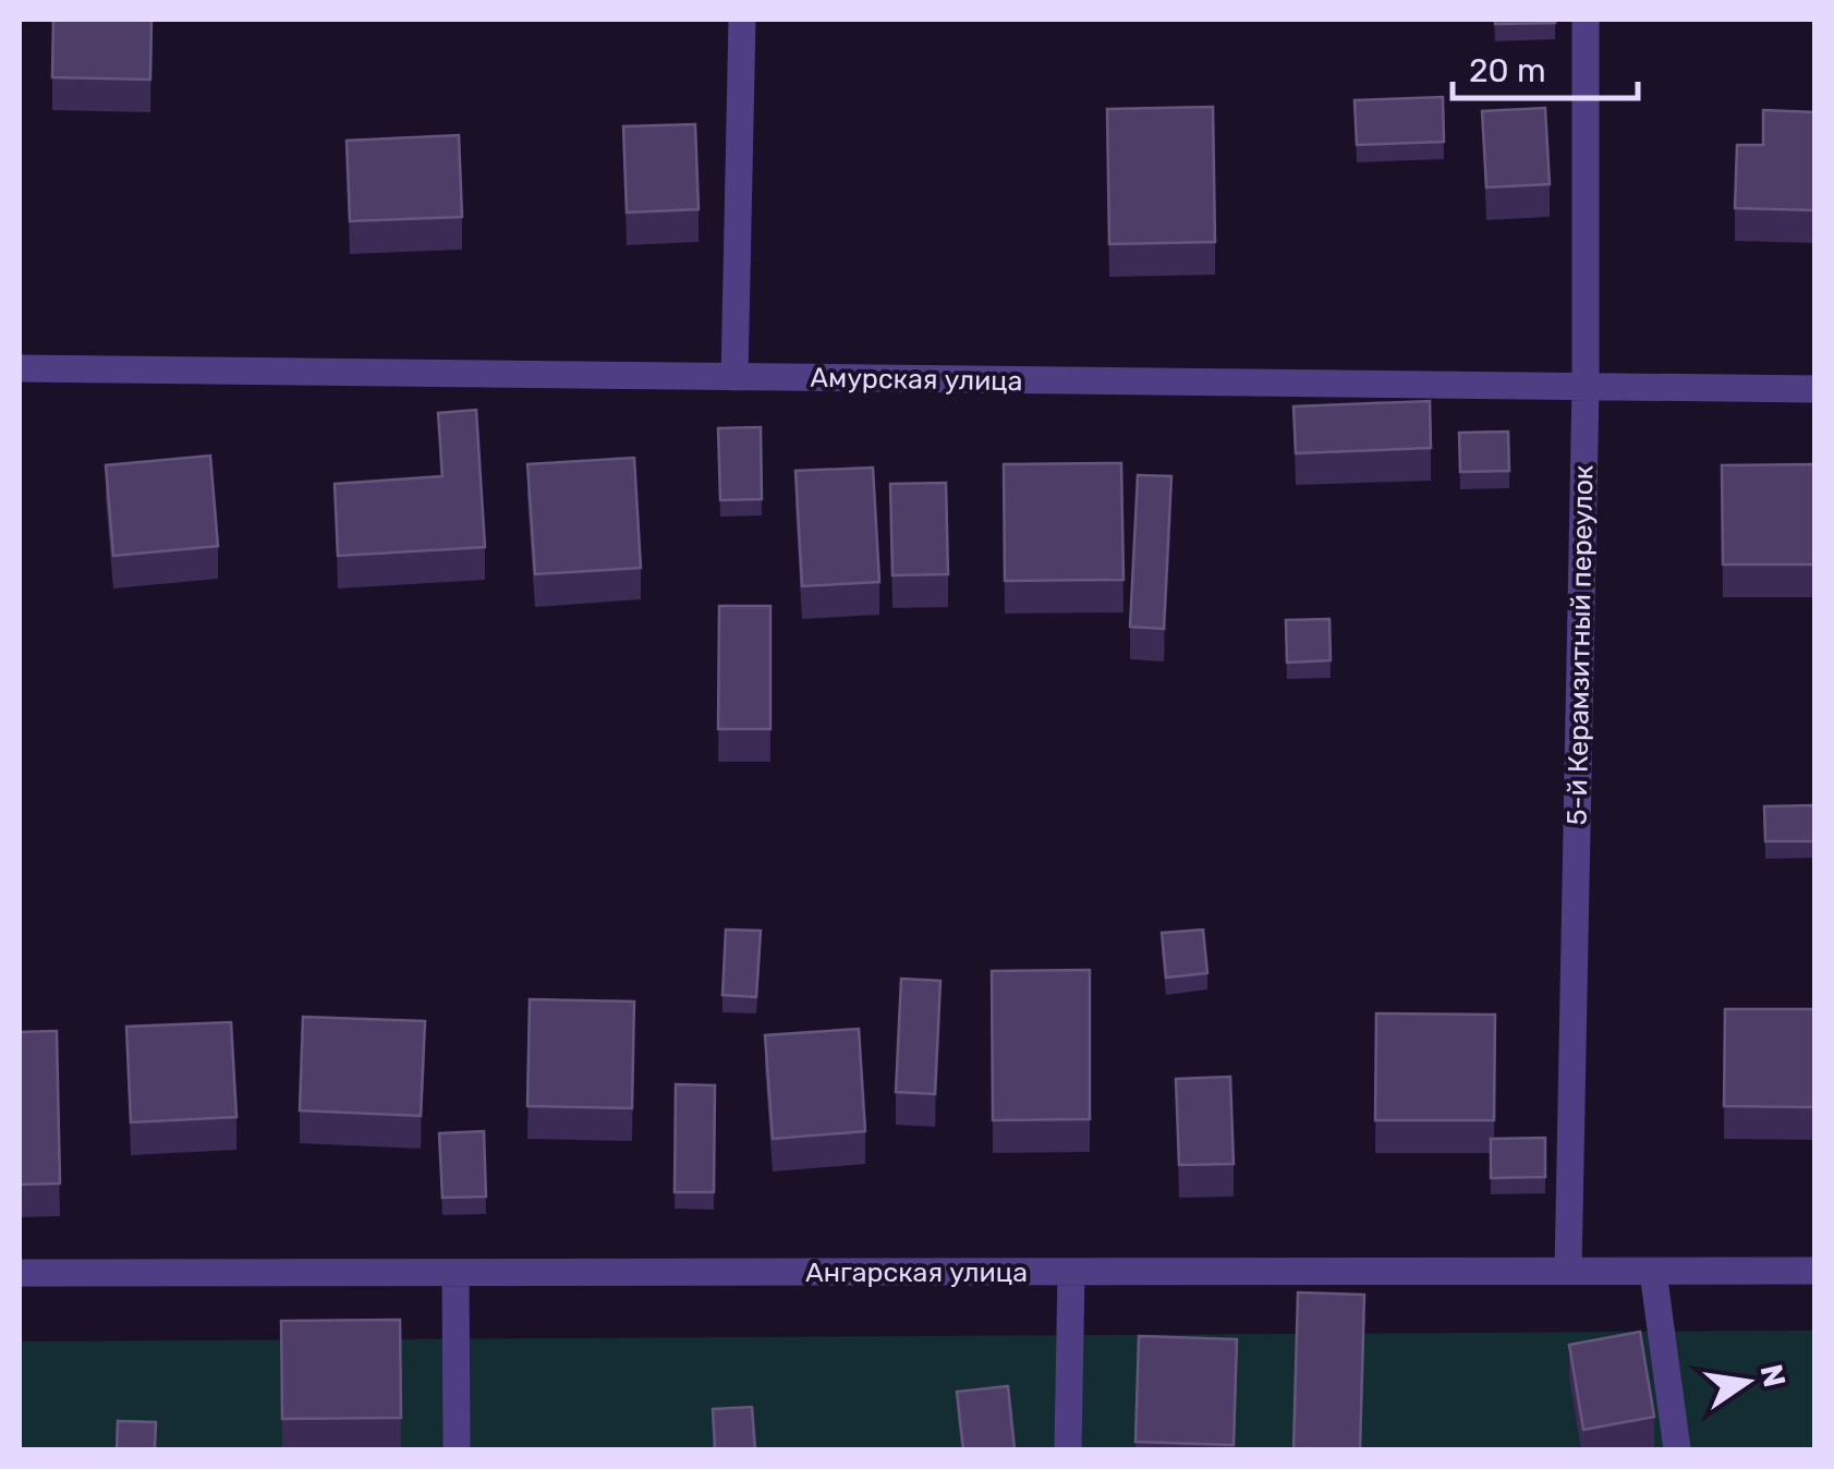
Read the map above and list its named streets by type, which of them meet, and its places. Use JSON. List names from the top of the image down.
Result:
{
  "streets": {
    "street": ["Амурская улица", "5-й Керамзитный переулок", "Ангарская улица"]
  },
  "crossings": [
    ["Амурская улица", "5-й Керамзитный переулок"],
    ["5-й Керамзитный переулок", "Ангарская улица"]
  ],
  "scale_bar": "20 m",
  "north": "right"
}
